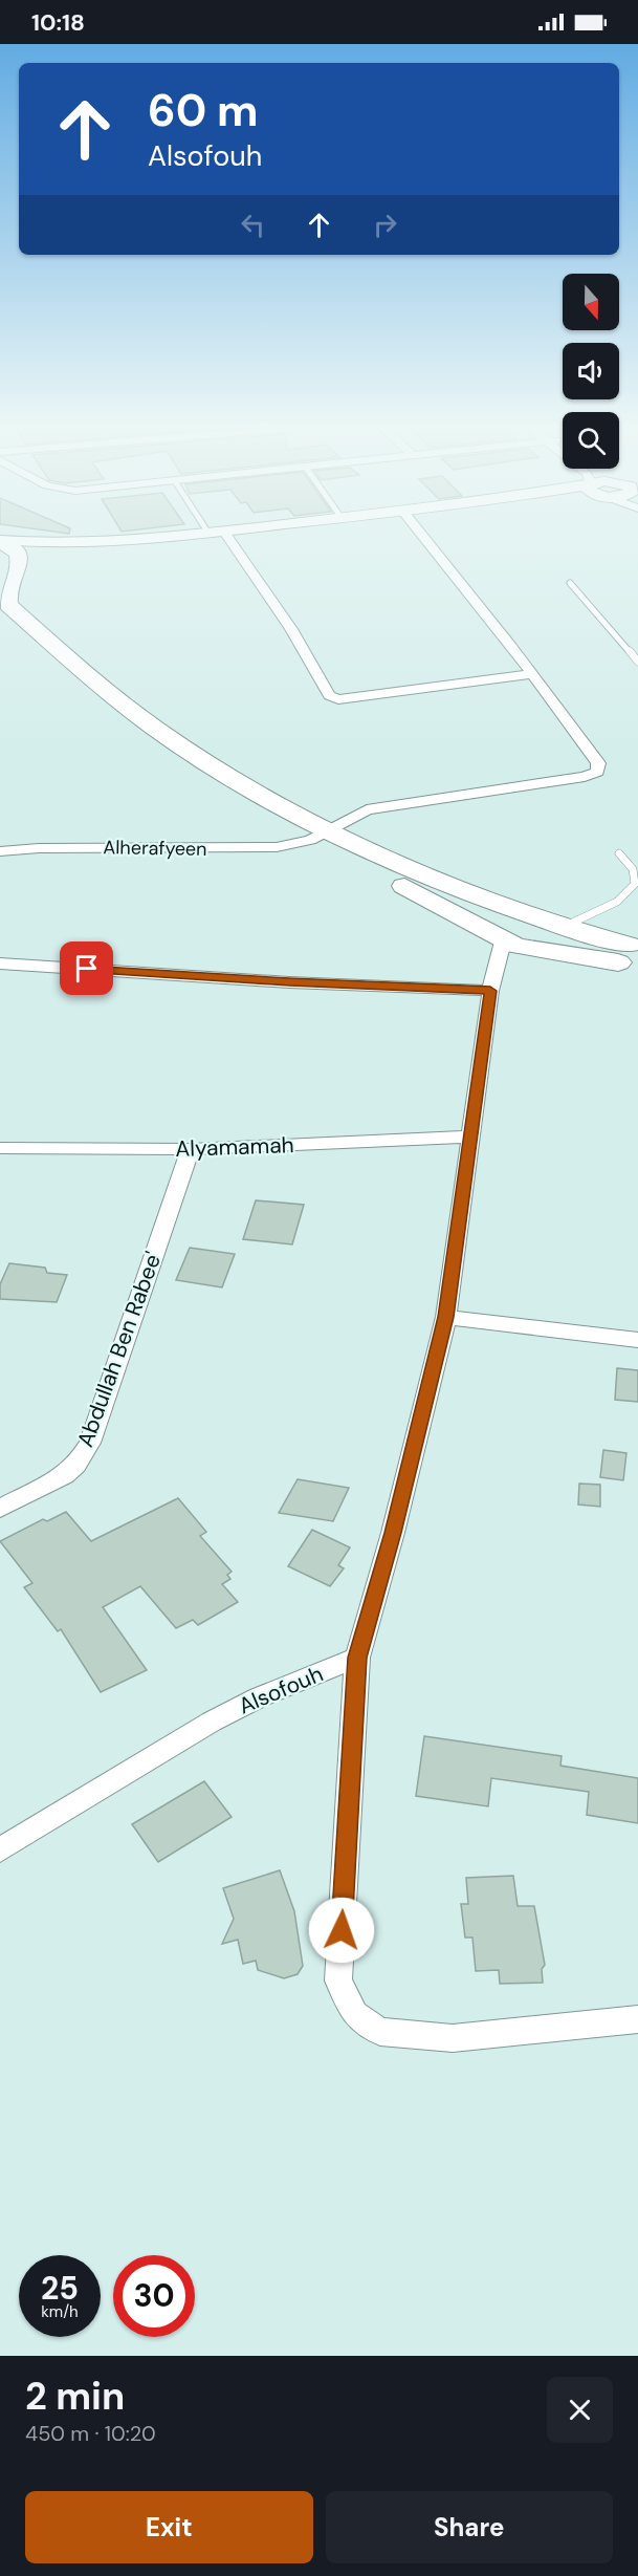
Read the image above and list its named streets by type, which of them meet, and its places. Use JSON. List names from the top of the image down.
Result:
{
  "streets": {
    "street": [
      "Alherafyeen",
      "Alyamamah",
      "Abdullah Ben Rabee'",
      "Alsofouh"
    ]
  },
  "crossings": [
    ["Alyamamah", "Abdullah Ben Rabee'"]
  ],
  "north": "bottom",
  "page": {
    "status": "10:18",
    "turn": ["60 m", "Alsofouh"],
    "speed": "25 km/h",
    "limit": "30",
    "heading": ["2 min", "450 m · 10:20"],
    "buttons": ["Exit", "Share"]
  }
}
